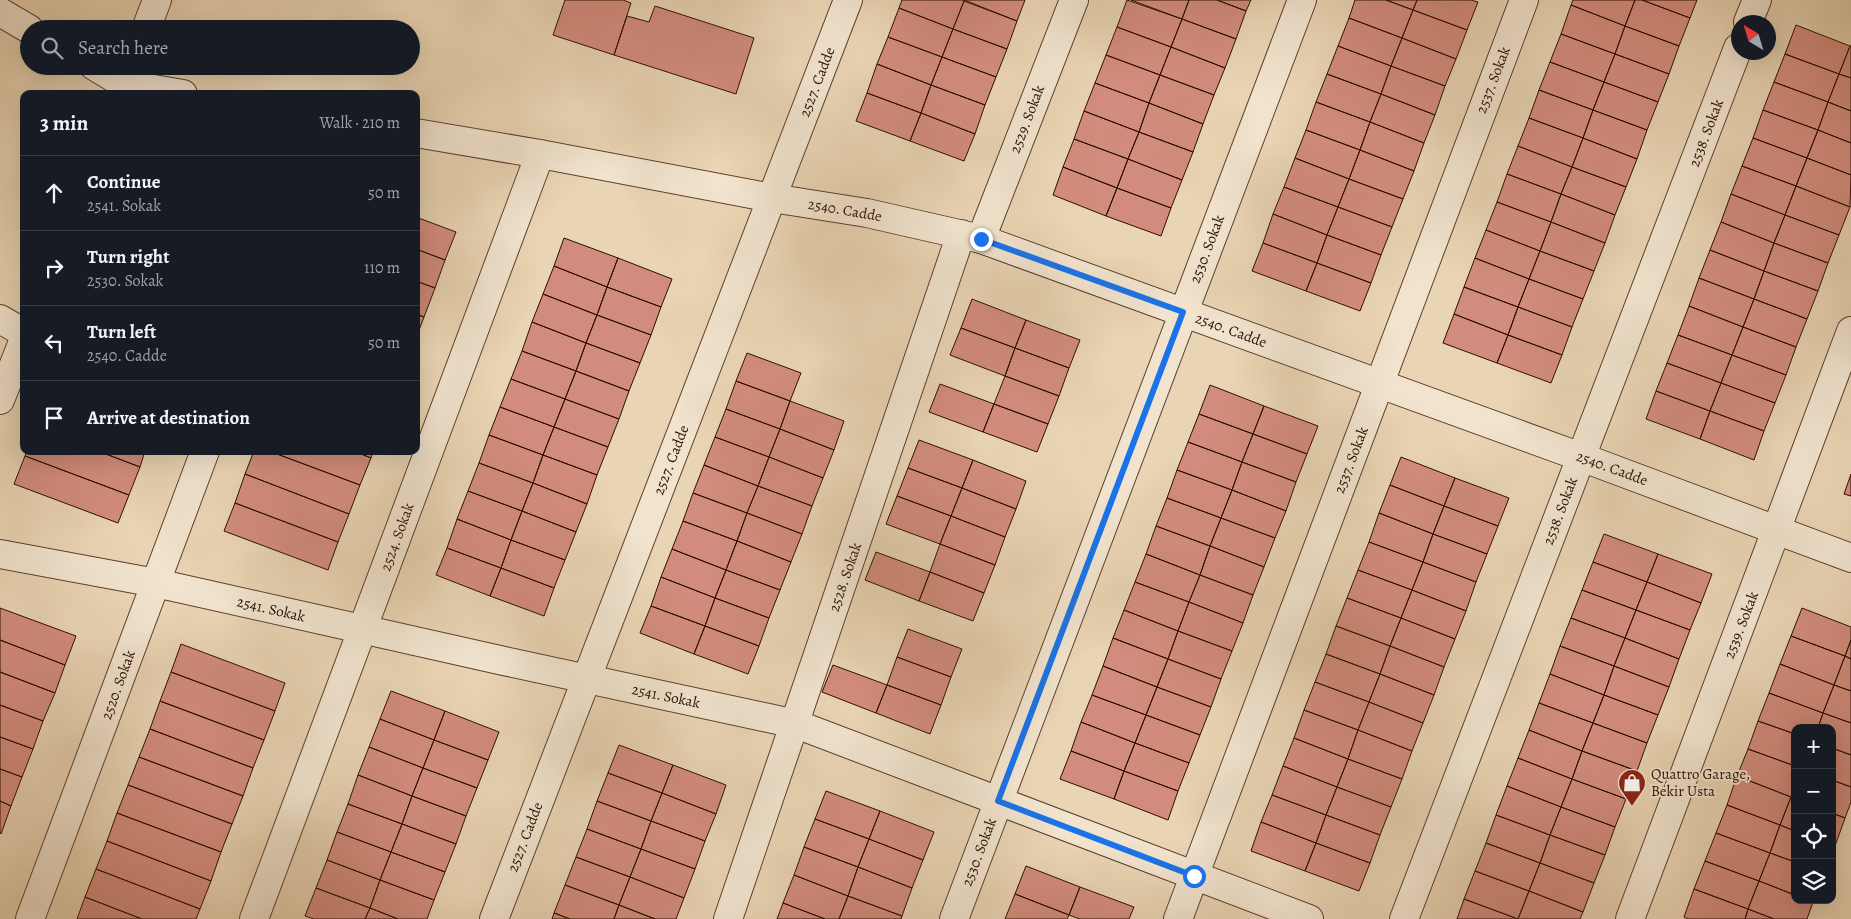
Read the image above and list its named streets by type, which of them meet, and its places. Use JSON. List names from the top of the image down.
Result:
{
  "streets": {
    "street": [
      "2537. Sokak",
      "2527. Cadde",
      "2529. Sokak",
      "2538. Sokak",
      "2540. Cadde",
      "2530. Sokak",
      "2524. Sokak",
      "2528. Sokak",
      "2541. Sokak",
      "2539. Sokak",
      "2520. Sokak"
    ]
  },
  "crossings": [
    ["2537. Sokak", "2540. Cadde"],
    ["2537. Sokak", "2541. Sokak"],
    ["2527. Cadde", "2540. Cadde"],
    ["2527. Cadde", "2541. Sokak"],
    ["2529. Sokak", "2540. Cadde"],
    ["2529. Sokak", "2528. Sokak"],
    ["2538. Sokak", "2540. Cadde"],
    ["2540. Cadde", "2530. Sokak"],
    ["2540. Cadde", "2524. Sokak"],
    ["2540. Cadde", "2528. Sokak"],
    ["2540. Cadde", "2539. Sokak"],
    ["2530. Sokak", "2541. Sokak"],
    ["2524. Sokak", "2541. Sokak"],
    ["2528. Sokak", "2541. Sokak"],
    ["2541. Sokak", "2520. Sokak"]
  ],
  "places": {
    "shop": ["Quattro Garage, Bekir Usta"]
  },
  "north": "top left",
  "page": {
    "search": "Search here",
    "heading": ["3 min", "Walk · 210 m"],
    "list": [
      ["Continue", "2541. Sokak", "50 m"],
      ["Turn right", "2530. Sokak", "110 m"],
      ["Turn left", "2540. Cadde", "50 m"],
      "Arrive at destination"
    ],
    "map_buttons": ["+", "−"]
  }
}
